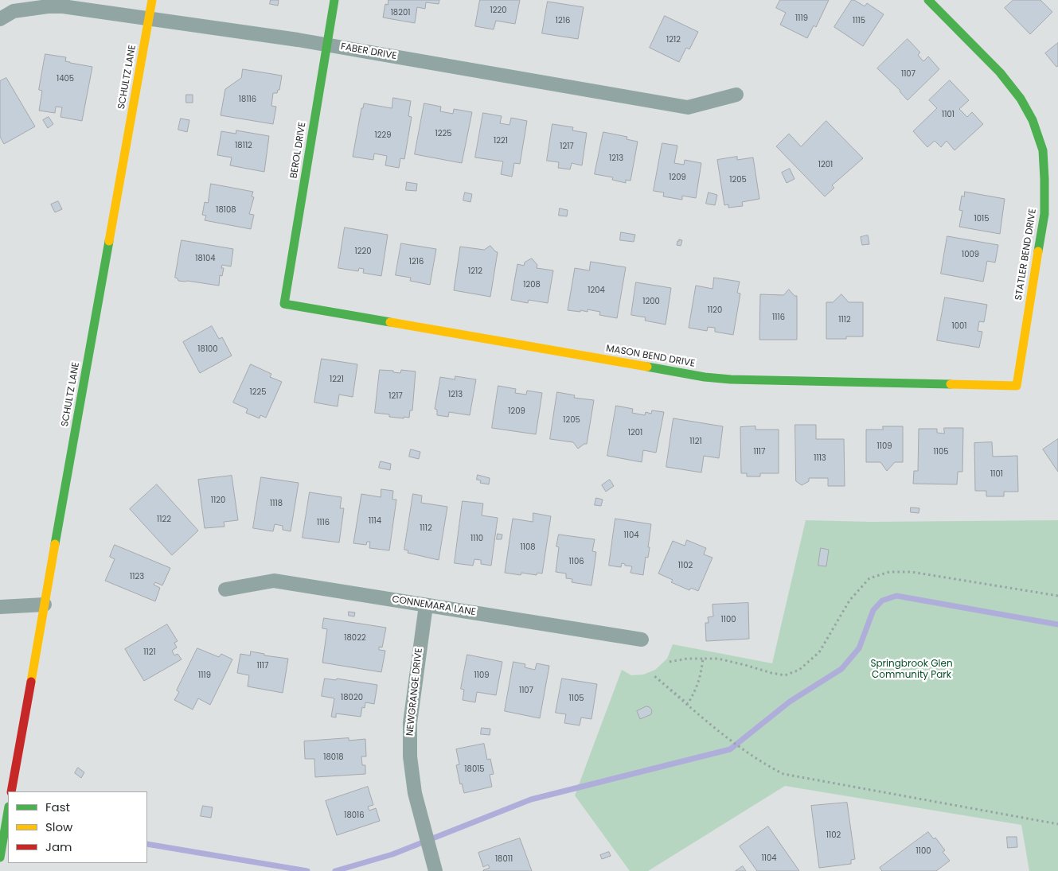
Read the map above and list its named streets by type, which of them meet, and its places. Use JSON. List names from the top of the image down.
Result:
{
  "streets": {
    "street": [
      "FABER DRIVE",
      "SCHULTZ LANE",
      "BEROL DRIVE",
      "STATLER BEND DRIVE",
      "MASON BEND DRIVE",
      "CONNEMARA LANE",
      "NEWGRANGE DRIVE"
    ]
  },
  "crossings": [
    ["FABER DRIVE", "SCHULTZ LANE"],
    ["FABER DRIVE", "BEROL DRIVE"],
    ["BEROL DRIVE", "MASON BEND DRIVE"],
    ["STATLER BEND DRIVE", "MASON BEND DRIVE"],
    ["CONNEMARA LANE", "NEWGRANGE DRIVE"]
  ],
  "parks": ["Springbrook Glen Community Park"],
  "house_numbers": [
    "1220",
    "18201",
    "1119",
    "1216",
    "1115",
    "1212",
    "1107",
    "1405",
    "18116",
    "1101",
    "1225",
    "1229",
    "1221",
    "18112",
    "1217",
    "1213",
    "1201",
    "1209",
    "1205",
    "18108",
    "1015",
    "1220",
    "1009",
    "18104",
    "1216",
    "1212",
    "1208",
    "1204",
    "1200",
    "1120",
    "1116",
    "1112",
    "1001",
    "18100",
    "1221",
    "1225",
    "1213",
    "1217",
    "1209",
    "1205",
    "1201",
    "1121",
    "1109",
    "1117",
    "1105",
    "1113",
    "1101",
    "1120",
    "1118",
    "1122",
    "1114",
    "1116",
    "1112",
    "1104",
    "1110",
    "1108",
    "1106",
    "1102",
    "1123",
    "1100",
    "18022",
    "1121",
    "1117",
    "1119",
    "1109",
    "1107",
    "18020",
    "1105",
    "18018",
    "18015",
    "18016",
    "1102",
    "1100",
    "1104",
    "18011"
  ],
  "legend": ["Fast", "Slow", "Jam"]
}
